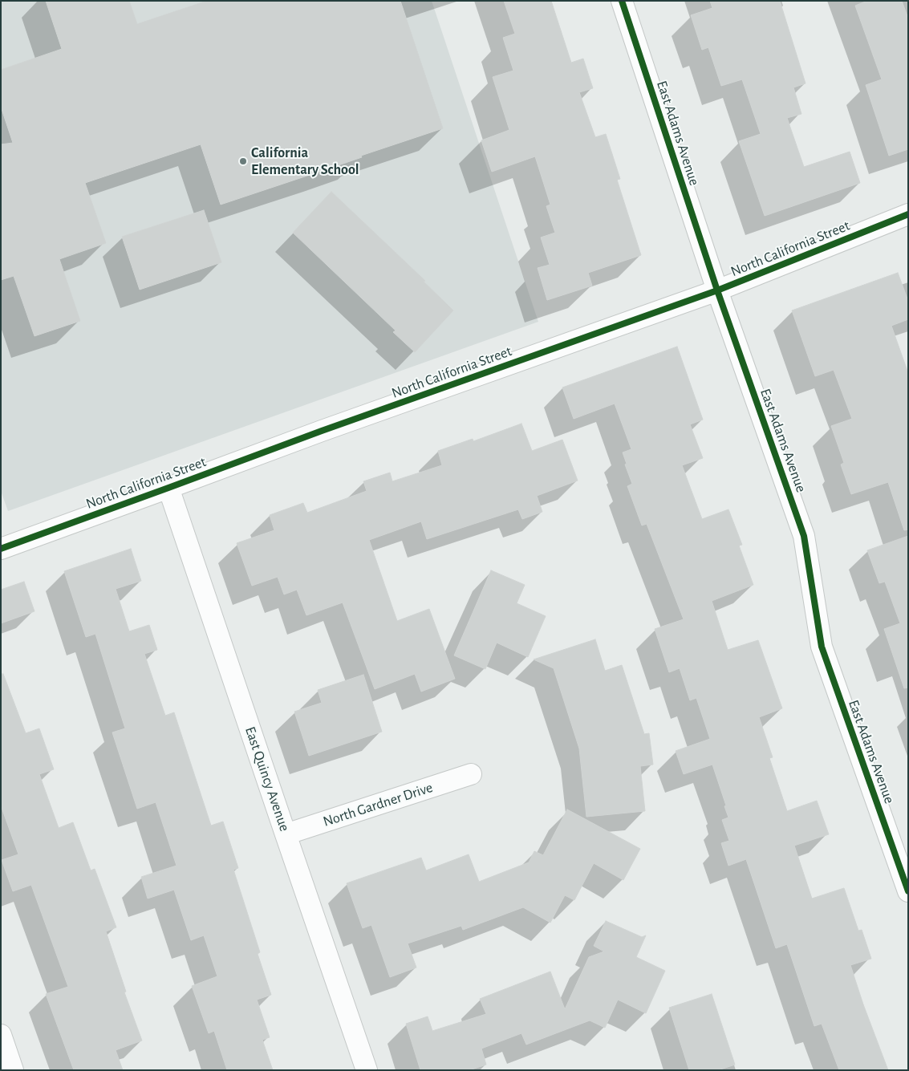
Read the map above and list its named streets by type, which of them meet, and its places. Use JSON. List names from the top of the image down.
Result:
{
  "streets": {
    "street": [
      "East Adams Avenue",
      "North California Street",
      "East Quincy Avenue",
      "North Gardner Drive"
    ]
  },
  "crossings": [
    ["East Adams Avenue", "North California Street"],
    ["North California Street", "East Quincy Avenue"],
    ["East Quincy Avenue", "North Gardner Drive"]
  ],
  "places": ["California Elementary School"]
}
